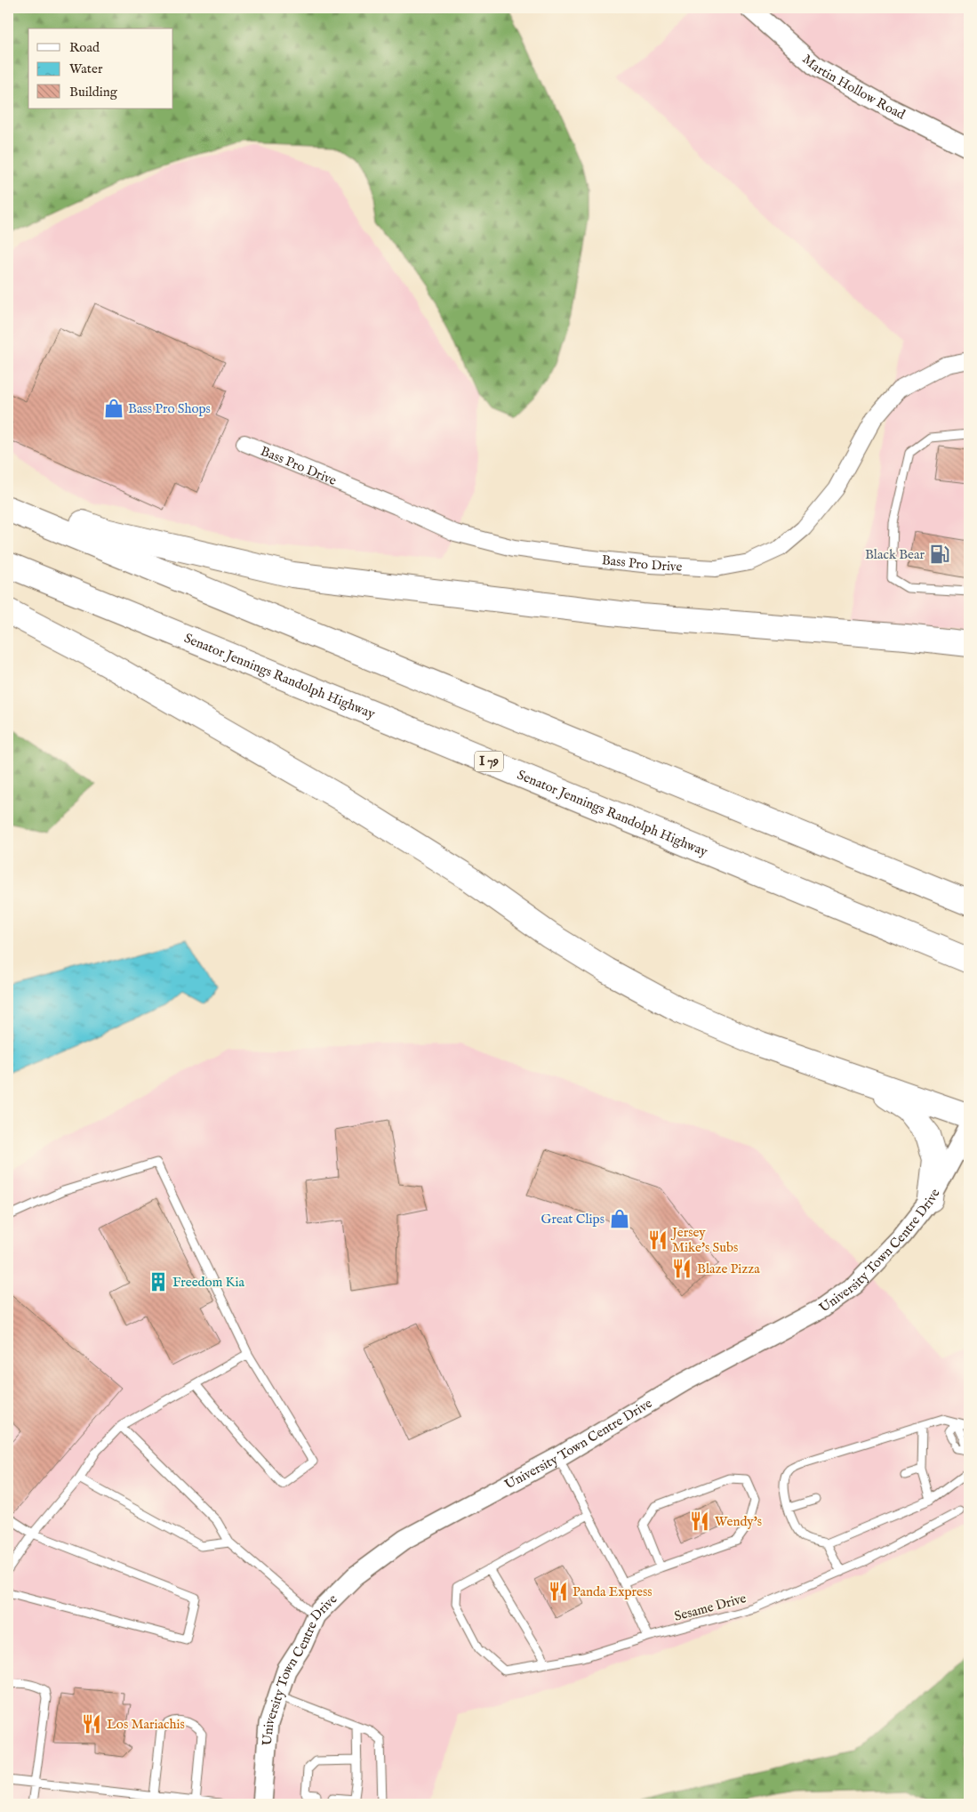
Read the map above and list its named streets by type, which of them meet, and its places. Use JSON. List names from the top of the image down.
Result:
{
  "streets": {
    "highway": ["Senator Jennings Randolph Highway", "I 79"],
    "street": ["Martin Hollow Road", "Bass Pro Drive", "University Town Centre Drive"],
    "lane": ["Sesame Drive"]
  },
  "places": {
    "shop": ["Bass Pro Shops", "Great Clips"],
    "fuel station": ["Black Bear"],
    "restaurant": [
      "Jersey Mike's Subs",
      "Blaze Pizza",
      "Wendy's",
      "Panda Express",
      "Los Mariachis"
    ],
    "building": ["Freedom Kia"]
  },
  "legend": ["Road", "Water", "Building"]
}
